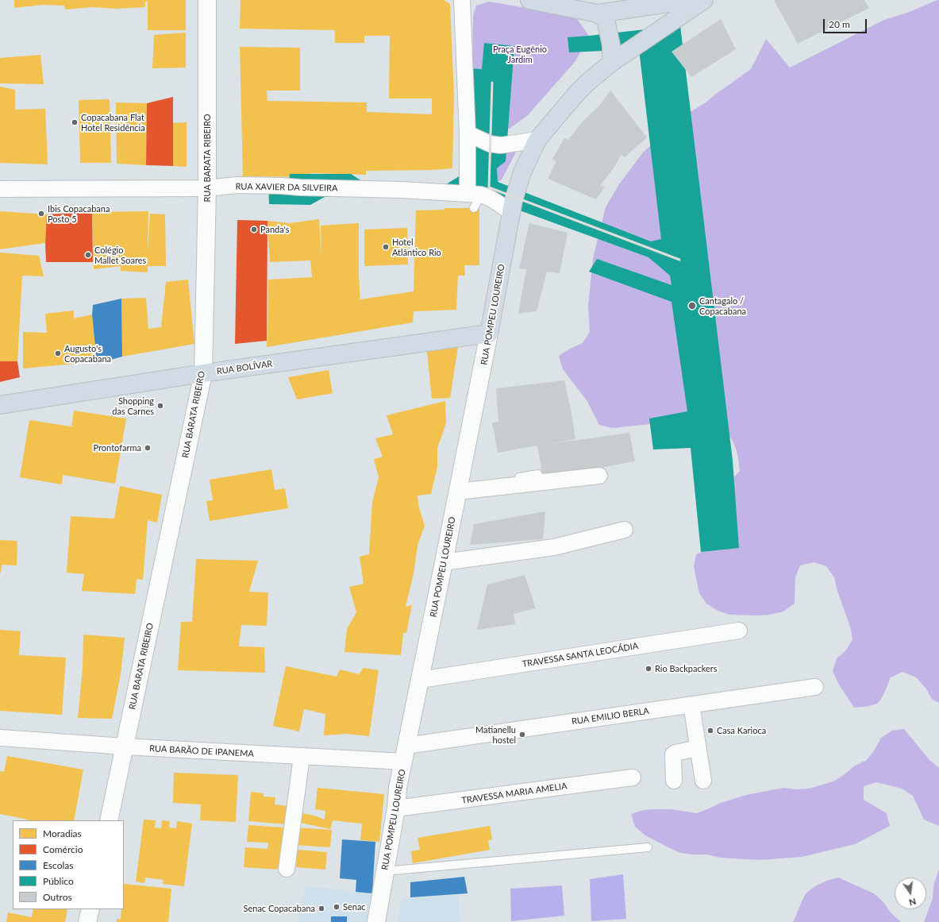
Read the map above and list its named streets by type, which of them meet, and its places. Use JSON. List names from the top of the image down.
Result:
{
  "streets": {
    "main road": ["RUA BARATA RIBEIRO", "RUA POMPEU LOUREIRO", "RUA BOLÍVAR"],
    "street": [
      "RUA XAVIER DA SILVEIRA",
      "TRAVESSA SANTA LEOCÁDIA",
      "RUA EMILIO BERLA",
      "RUA BARÃO DE IPANEMA",
      "TRAVESSA MARIA AMELIA"
    ]
  },
  "crossings": [
    ["RUA BARATA RIBEIRO", "RUA XAVIER DA SILVEIRA"],
    ["RUA BARATA RIBEIRO", "RUA BOLÍVAR"],
    ["RUA BARATA RIBEIRO", "RUA BARÃO DE IPANEMA"],
    ["RUA XAVIER DA SILVEIRA", "RUA POMPEU LOUREIRO"],
    ["RUA POMPEU LOUREIRO", "RUA BOLÍVAR"],
    ["RUA POMPEU LOUREIRO", "TRAVESSA SANTA LEOCÁDIA"],
    ["RUA POMPEU LOUREIRO", "RUA EMILIO BERLA"],
    ["RUA POMPEU LOUREIRO", "RUA BARÃO DE IPANEMA"],
    ["RUA POMPEU LOUREIRO", "TRAVESSA MARIA AMELIA"],
    ["RUA EMILIO BERLA", "RUA BARÃO DE IPANEMA"]
  ],
  "parks": ["Praça Eugênio Jardim"],
  "places": [
    "Copacabana Flat Hotel Residência",
    "Ibis Copacabana Posto 5",
    "Panda's",
    "Hotel Atlântico Rio",
    "Colégio Mallet Soares",
    "Cantagalo / Copacabana",
    "Augusto's Copacabana",
    "Shopping das Carnes",
    "Prontofarma",
    "Rio Backpackers",
    "Casa Karioca",
    "Matianellu hostel",
    "Senac",
    "Senac Copacabana"
  ],
  "legend": [
    "Moradias",
    "Comércio",
    "Escolas",
    "Público",
    "Outros"
  ],
  "scale_bar": "20 m",
  "north": "bottom"
}
